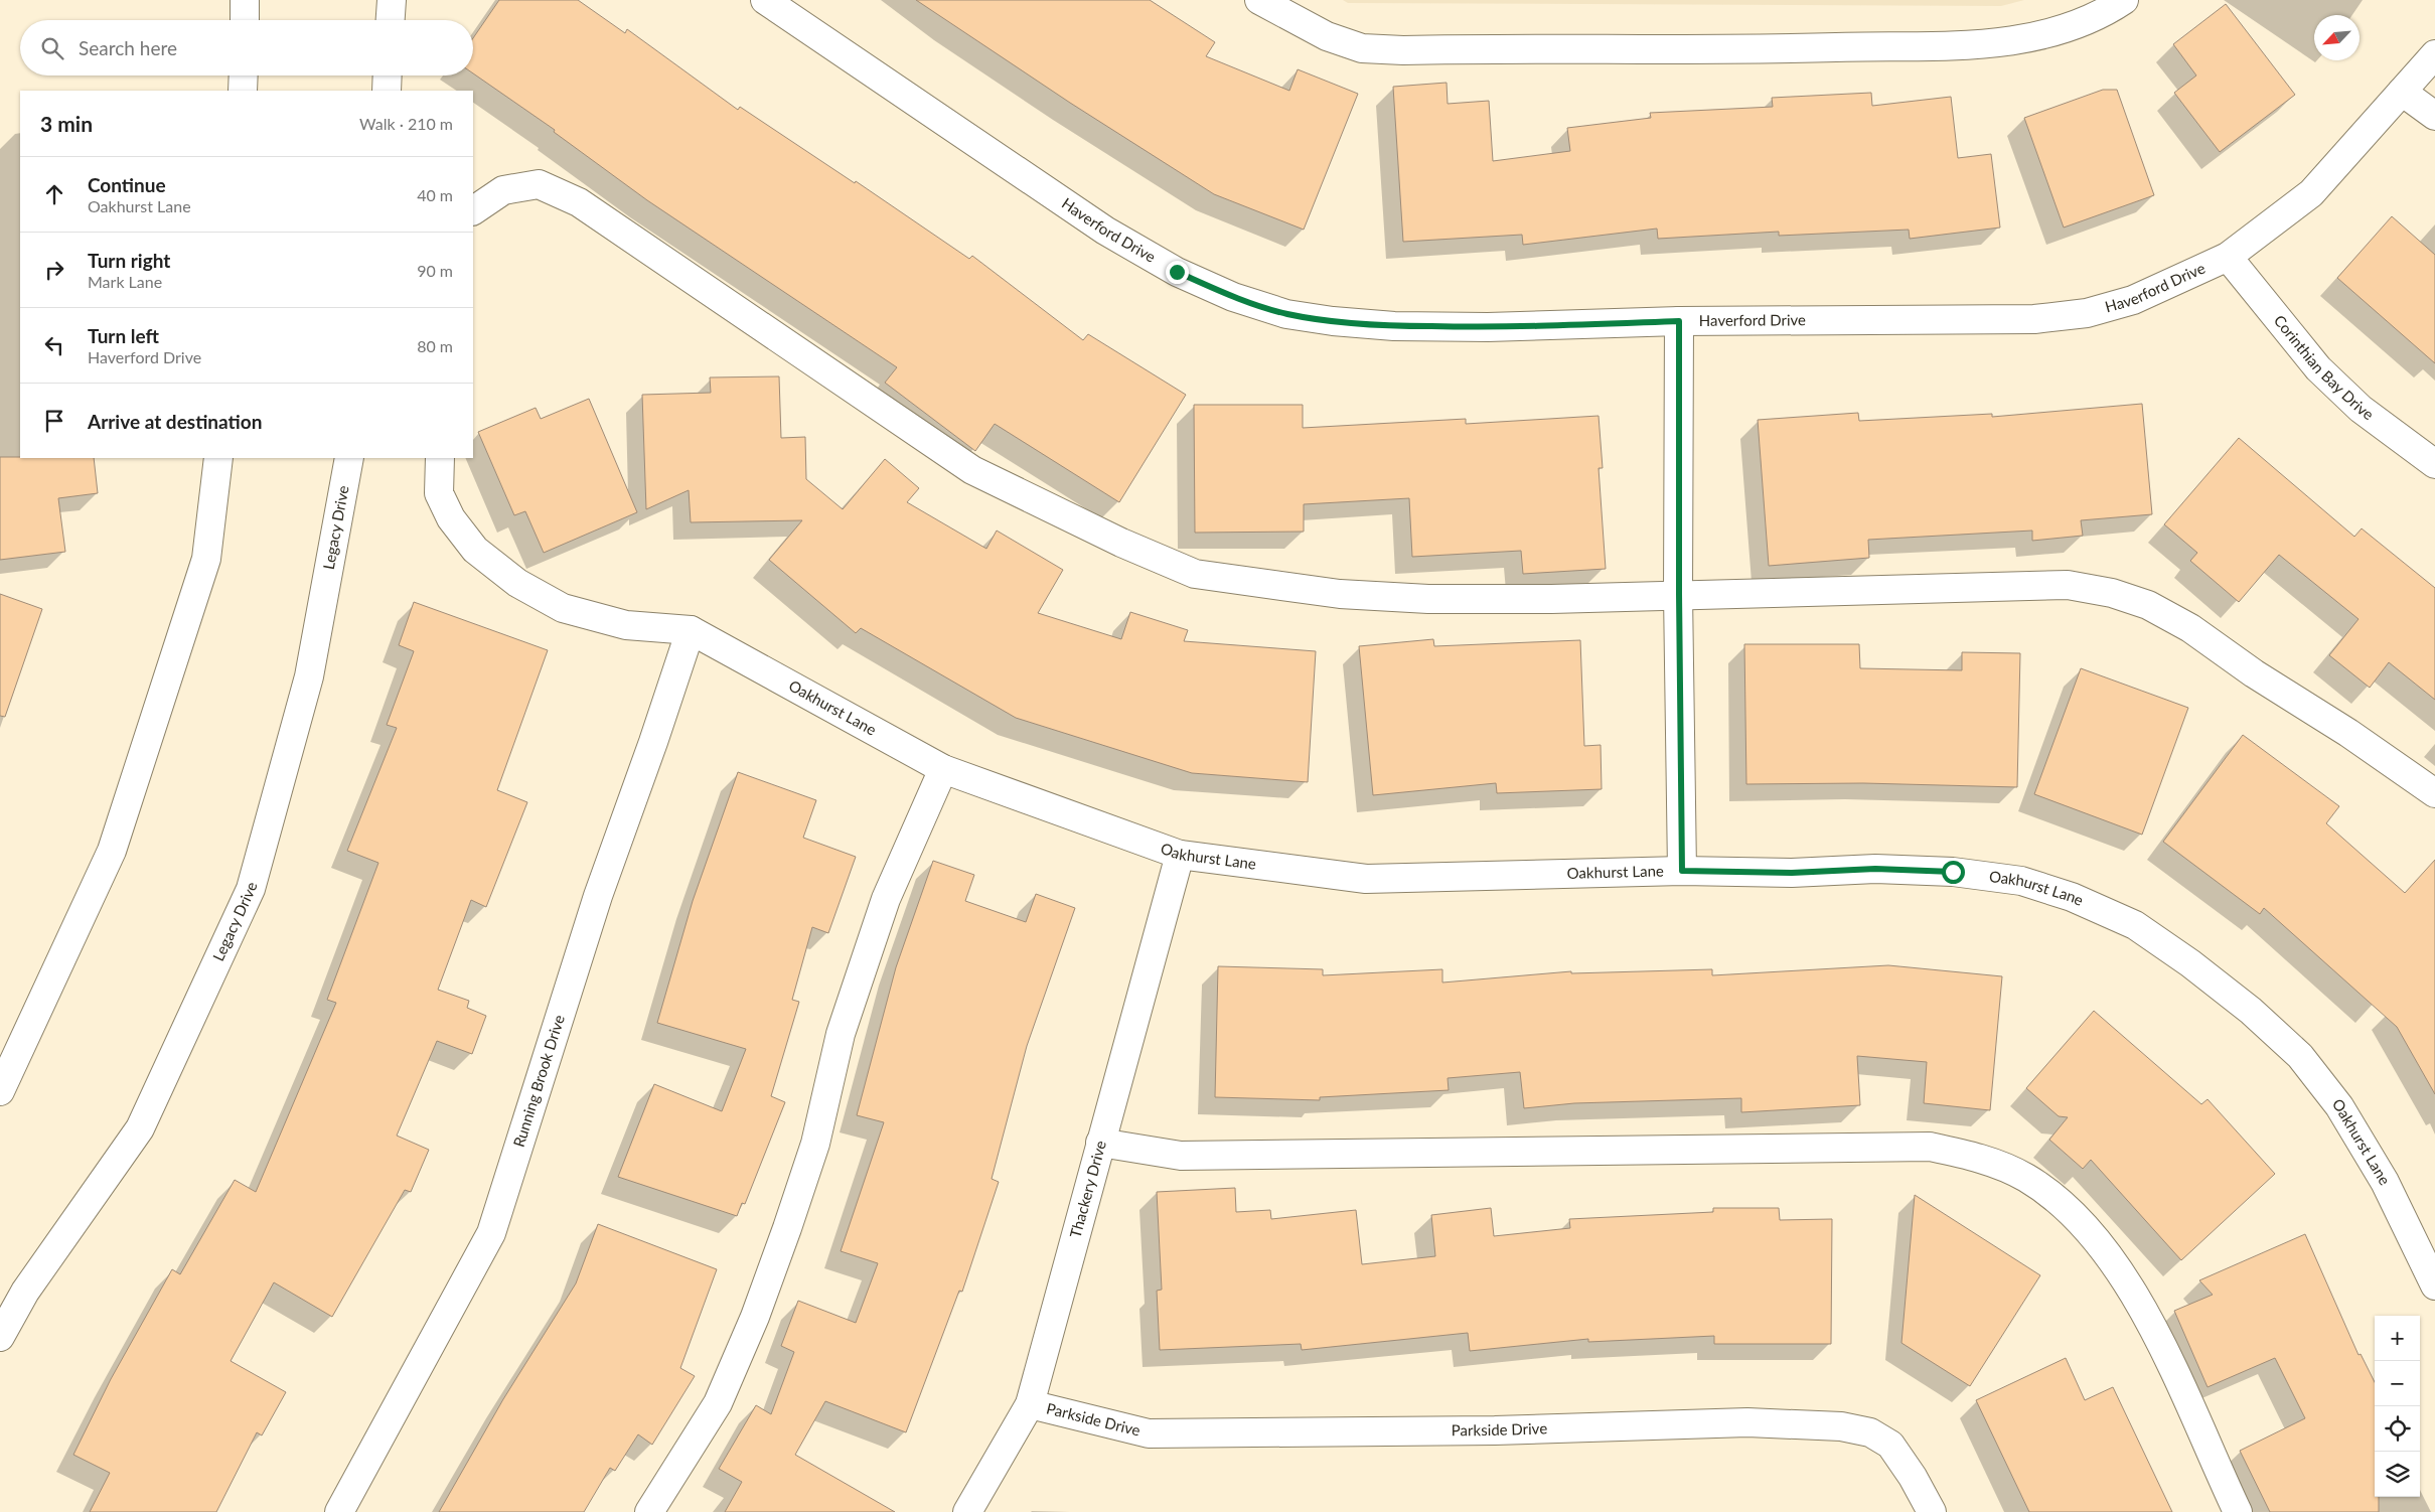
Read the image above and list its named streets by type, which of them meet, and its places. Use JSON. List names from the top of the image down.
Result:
{
  "streets": {
    "street": [
      "Haverford Drive",
      "Corinthian Bay Drive",
      "Legacy Drive",
      "Oakhurst Lane",
      "Running Brook Drive",
      "Thackery Drive",
      "Parkside Drive"
    ]
  },
  "crossings": [
    ["Haverford Drive", "Corinthian Bay Drive"],
    ["Oakhurst Lane", "Running Brook Drive"],
    ["Oakhurst Lane", "Thackery Drive"],
    ["Thackery Drive", "Parkside Drive"]
  ],
  "north": "bottom left",
  "page": {
    "search": "Search here",
    "heading": ["3 min", "Walk · 210 m"],
    "list": [
      ["Continue", "Oakhurst Lane", "40 m"],
      ["Turn right", "Mark Lane", "90 m"],
      ["Turn left", "Haverford Drive", "80 m"],
      "Arrive at destination"
    ],
    "map_buttons": ["+", "−"]
  }
}
